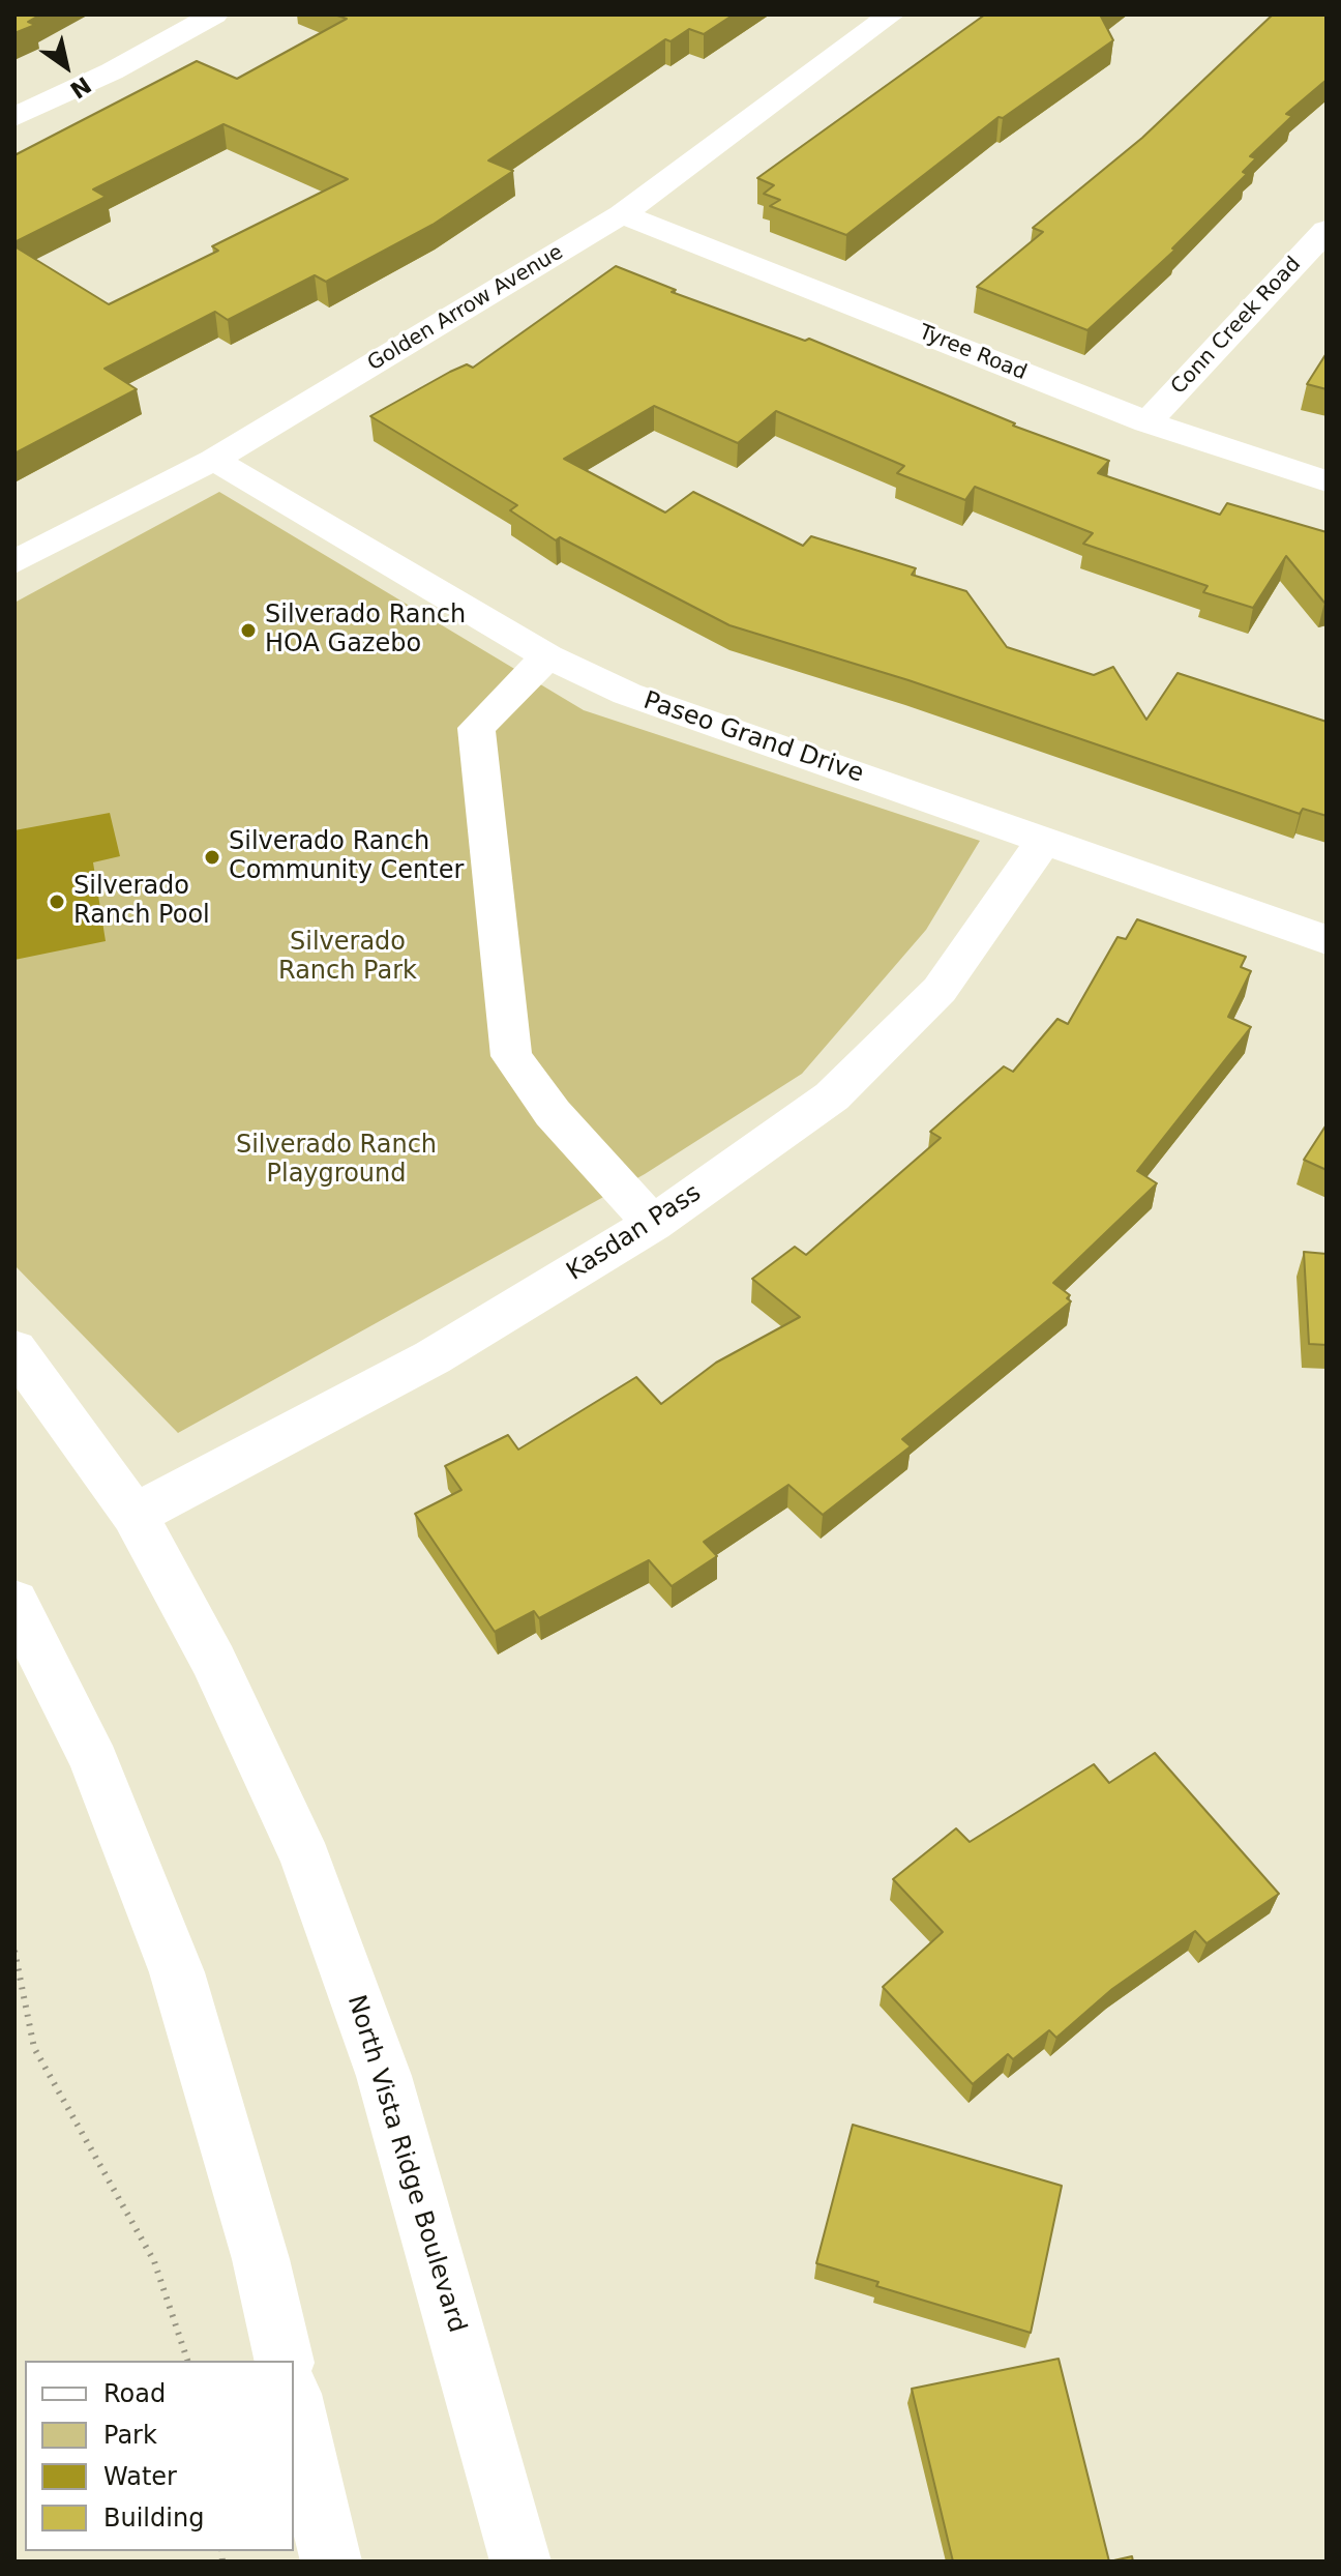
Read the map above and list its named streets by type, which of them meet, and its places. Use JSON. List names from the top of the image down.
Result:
{
  "streets": {
    "street": [
      "Golden Arrow Avenue",
      "Conn Creek Road",
      "Tyree Road",
      "Paseo Grand Drive",
      "Kasdan Pass",
      "North Vista Ridge Boulevard"
    ]
  },
  "crossings": [
    ["Golden Arrow Avenue", "Tyree Road"],
    ["Golden Arrow Avenue", "Paseo Grand Drive"],
    ["Conn Creek Road", "Tyree Road"],
    ["Paseo Grand Drive", "Kasdan Pass"],
    ["Kasdan Pass", "North Vista Ridge Boulevard"]
  ],
  "parks": ["Silverado Ranch Park", "Silverado Ranch Playground"],
  "places": ["Silverado Ranch HOA Gazebo", "Silverado Ranch Community Center", "Silverado Ranch Pool"],
  "legend": [
    "Road",
    "Park",
    "Water",
    "Building"
  ],
  "north": "bottom right"
}
